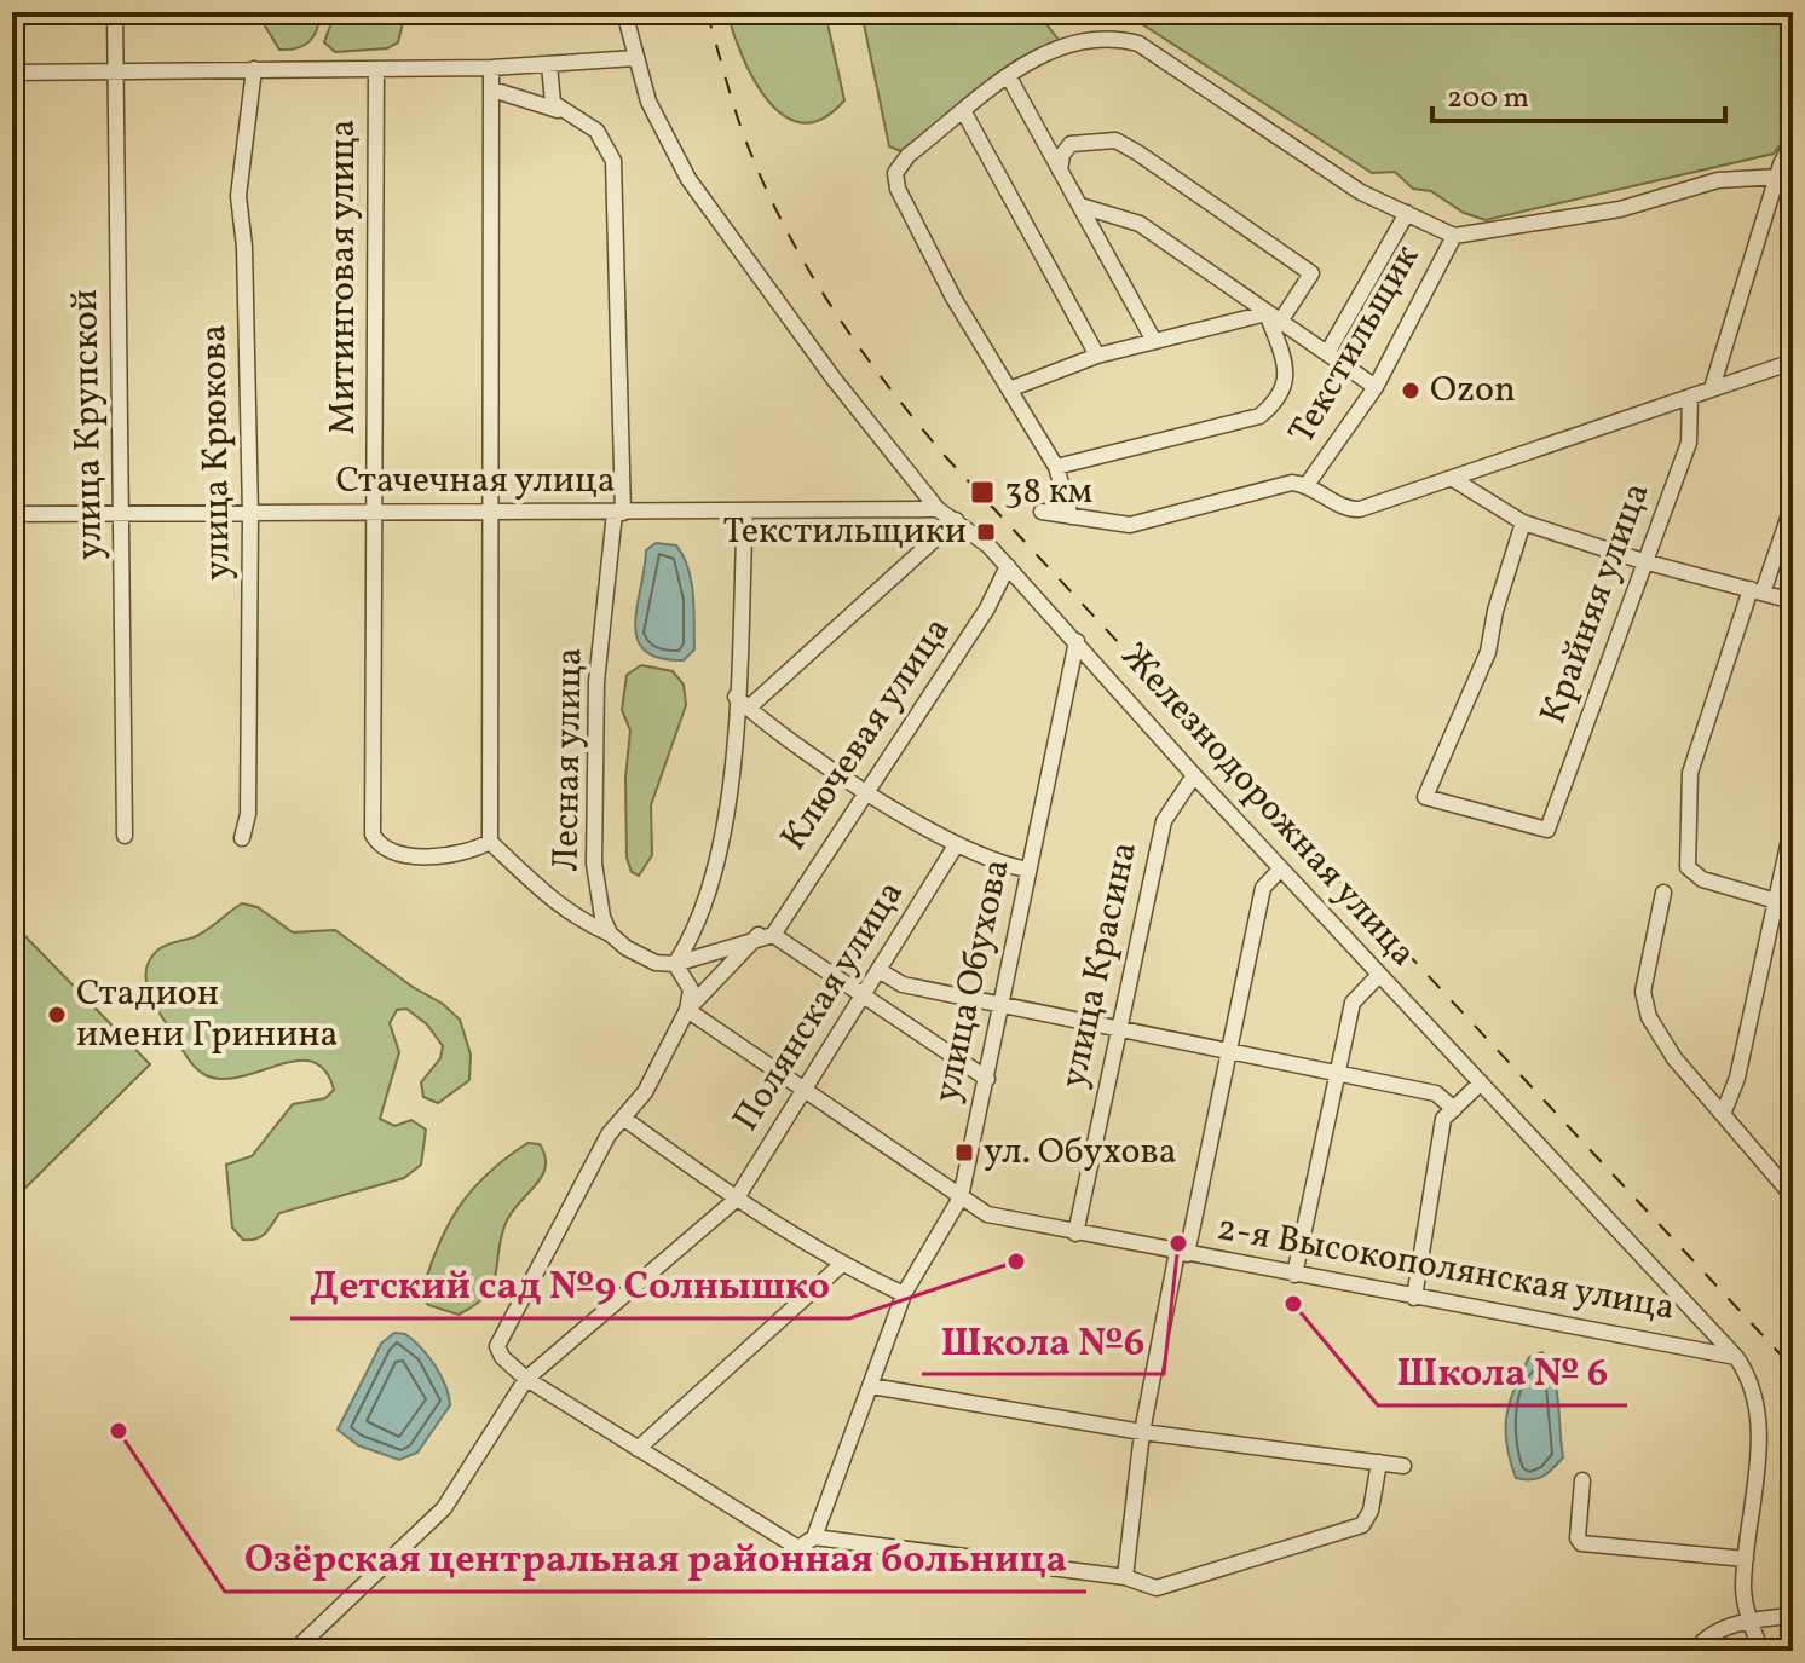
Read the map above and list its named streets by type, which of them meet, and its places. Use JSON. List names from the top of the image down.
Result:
{
  "streets": {
    "street": [
      "Митинговая улица",
      "Текстильщик",
      "улица Крупской",
      "улица Крюкова",
      "Стачечная улица",
      "Крайняя улица",
      "Ключевая улица",
      "Лесная улица",
      "Железнодорожная улица",
      "улица Красина",
      "улица Обухова",
      "Полянская улица",
      "2-я Высокополянская улица"
    ]
  },
  "crossings": [
    ["Митинговая улица", "Стачечная улица"],
    ["улица Крупской", "Стачечная улица"],
    ["улица Крюкова", "Стачечная улица"],
    ["Стачечная улица", "Лесная улица"],
    ["Стачечная улица", "Железнодорожная улица"],
    ["Ключевая улица", "Железнодорожная улица"],
    ["Ключевая улица", "Полянская улица"],
    ["Ключевая улица", "2-я Высокополянская улица"],
    ["Железнодорожная улица", "улица Красина"],
    ["Железнодорожная улица", "улица Обухова"],
    ["Железнодорожная улица", "2-я Высокополянская улица"],
    ["улица Красина", "2-я Высокополянская улица"],
    ["улица Обухова", "2-я Высокополянская улица"],
    ["Полянская улица", "2-я Высокополянская улица"]
  ],
  "places": {
    "other": [
      "Ozon",
      "Стадион имени Гринина",
      "Школа №6",
      "Детский сад №9 Солнышко",
      "Школа № 6",
      "Озёрская центральная районная больница"
    ],
    "transit": ["38 км", "Текстильщики", "ул. Обухова"]
  },
  "scale_bar": "200 m"
}
